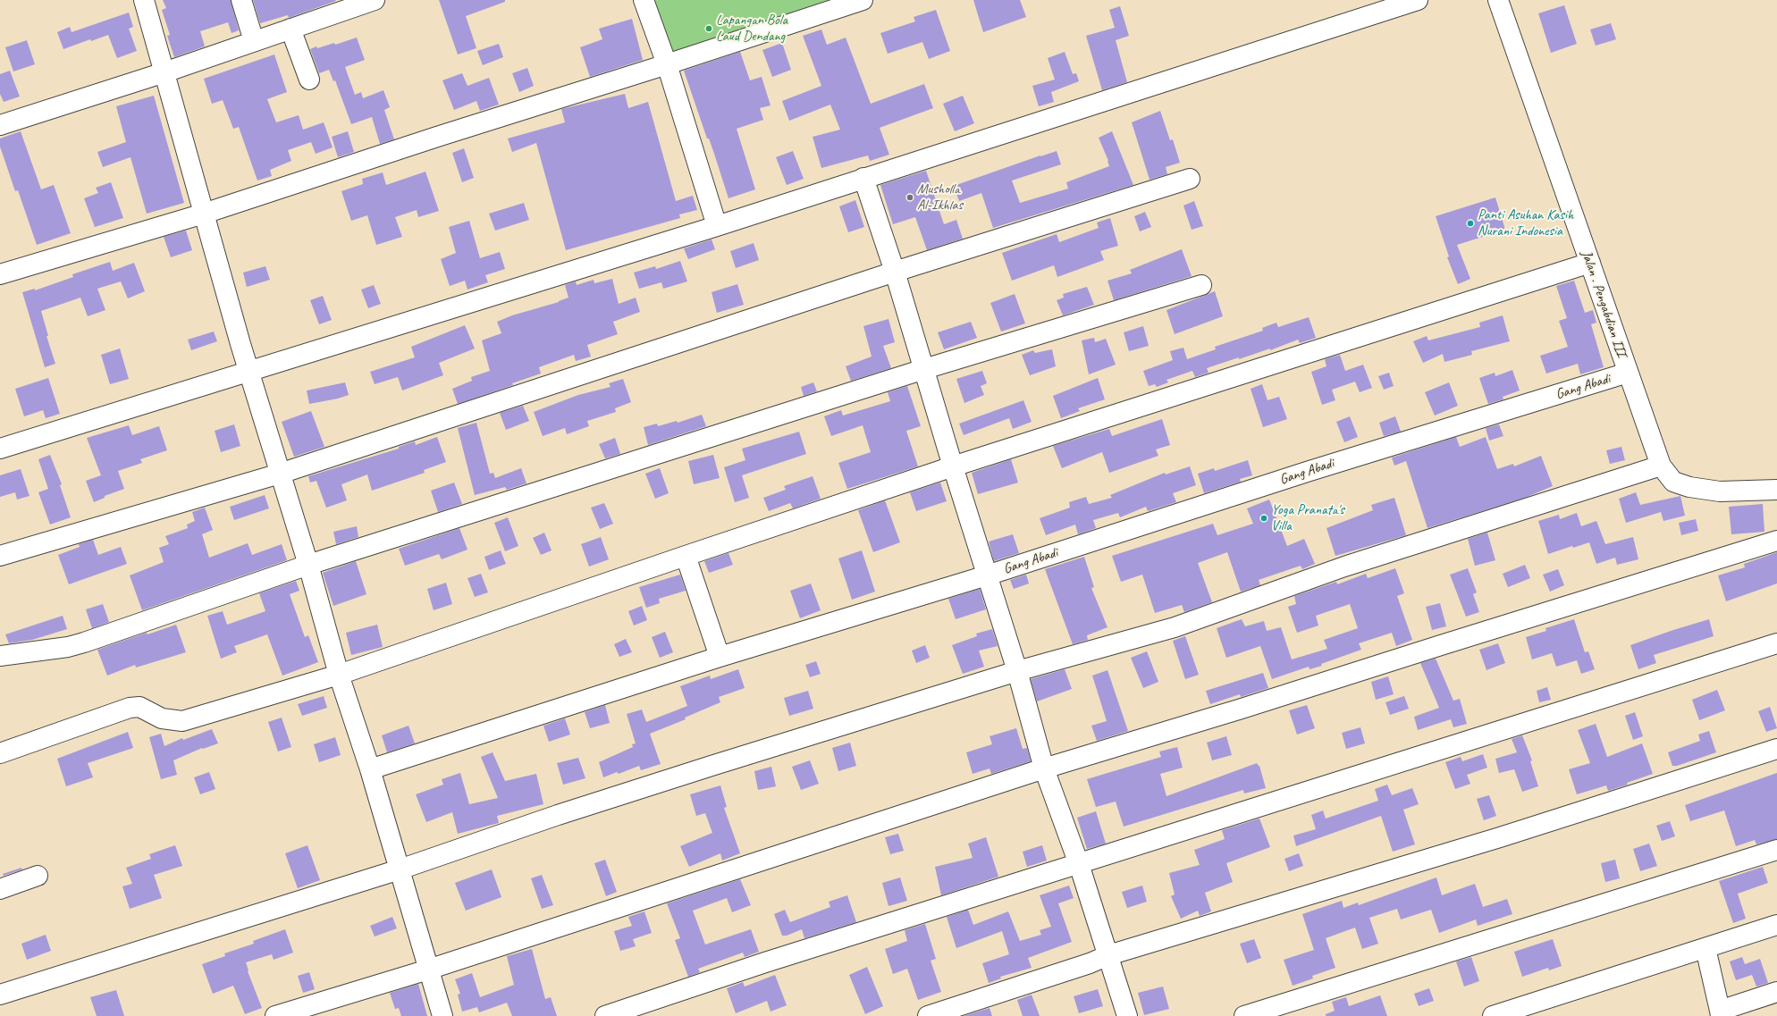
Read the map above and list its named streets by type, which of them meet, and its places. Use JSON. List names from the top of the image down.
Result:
{
  "streets": {
    "street": ["Jalan . Pengabdian III", "Gang Abadi"]
  },
  "crossings": [
    ["Jalan . Pengabdian III", "Gang Abadi"]
  ],
  "places": [
    "Lapangan Bola Laud Dendang",
    "Musholla Al-Ikhlas",
    "Panti Asuhan Kasih Nurani Indonesia",
    "Yoga Pranata's Villa"
  ]
}
